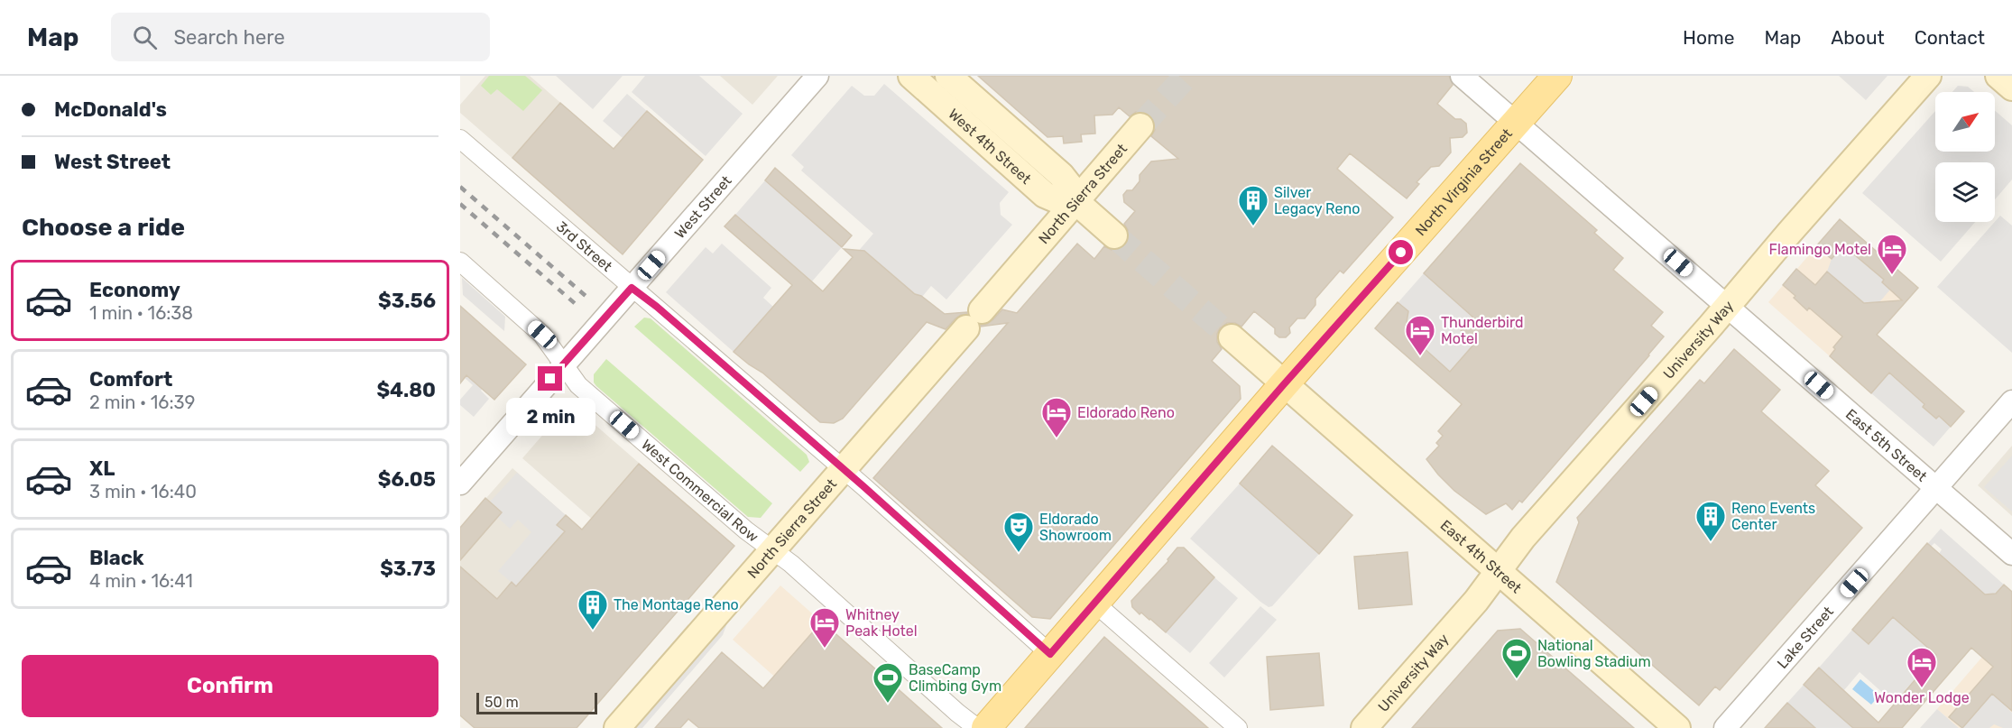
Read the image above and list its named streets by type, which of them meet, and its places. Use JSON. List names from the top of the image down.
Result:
{
  "streets": {
    "main road": [
      "West 4th Street",
      "North Virginia Street",
      "North Sierra Street",
      "University Way",
      "East 4th Street"
    ],
    "street": [
      "West Street",
      "3rd Street",
      "East 5th Street",
      "West Commercial Row",
      "Lake Street"
    ]
  },
  "crossings": [
    ["West 4th Street", "North Sierra Street"],
    ["North Virginia Street", "3rd Street"],
    ["North Virginia Street", "East 5th Street"],
    ["North Virginia Street", "East 4th Street"],
    ["North Sierra Street", "3rd Street"],
    ["North Sierra Street", "West Commercial Row"],
    ["West Street", "3rd Street"],
    ["West Street", "West Commercial Row"],
    ["University Way", "East 5th Street"],
    ["University Way", "East 4th Street"],
    ["East 5th Street", "Lake Street"]
  ],
  "places": {
    "building": ["Silver Legacy Reno", "Reno Events Center", "The Montage Reno"],
    "hotel": [
      "Flamingo Motel",
      "Thunderbird Motel",
      "Eldorado Reno",
      "Whitney Peak Hotel",
      "Wonder Lodge"
    ],
    "theatre": ["Eldorado Showroom"],
    "sports": ["National Bowling Stadium", "BaseCamp Climbing Gym"]
  },
  "scale_bar": "50 m",
  "north": "top right",
  "page": {
    "header": "Map",
    "search": "Search here",
    "nav": [
      "Home",
      "Map",
      "About",
      "Contact"
    ],
    "banner": ["McDonald's", "West Street"],
    "heading": "Choose a ride",
    "list": [
      {
        "name": "Economy",
        "note": "1 min · 16:38",
        "value": "$3.56"
      },
      {
        "name": "Comfort",
        "note": "2 min · 16:39",
        "value": "$4.80"
      },
      {
        "name": "XL",
        "note": "3 min · 16:40",
        "value": "$6.05"
      },
      {
        "name": "Black",
        "note": "4 min · 16:41",
        "value": "$3.73"
      }
    ],
    "bubble": "2 min",
    "buttons": "Confirm",
    "scale": "50 m"
  }
}
